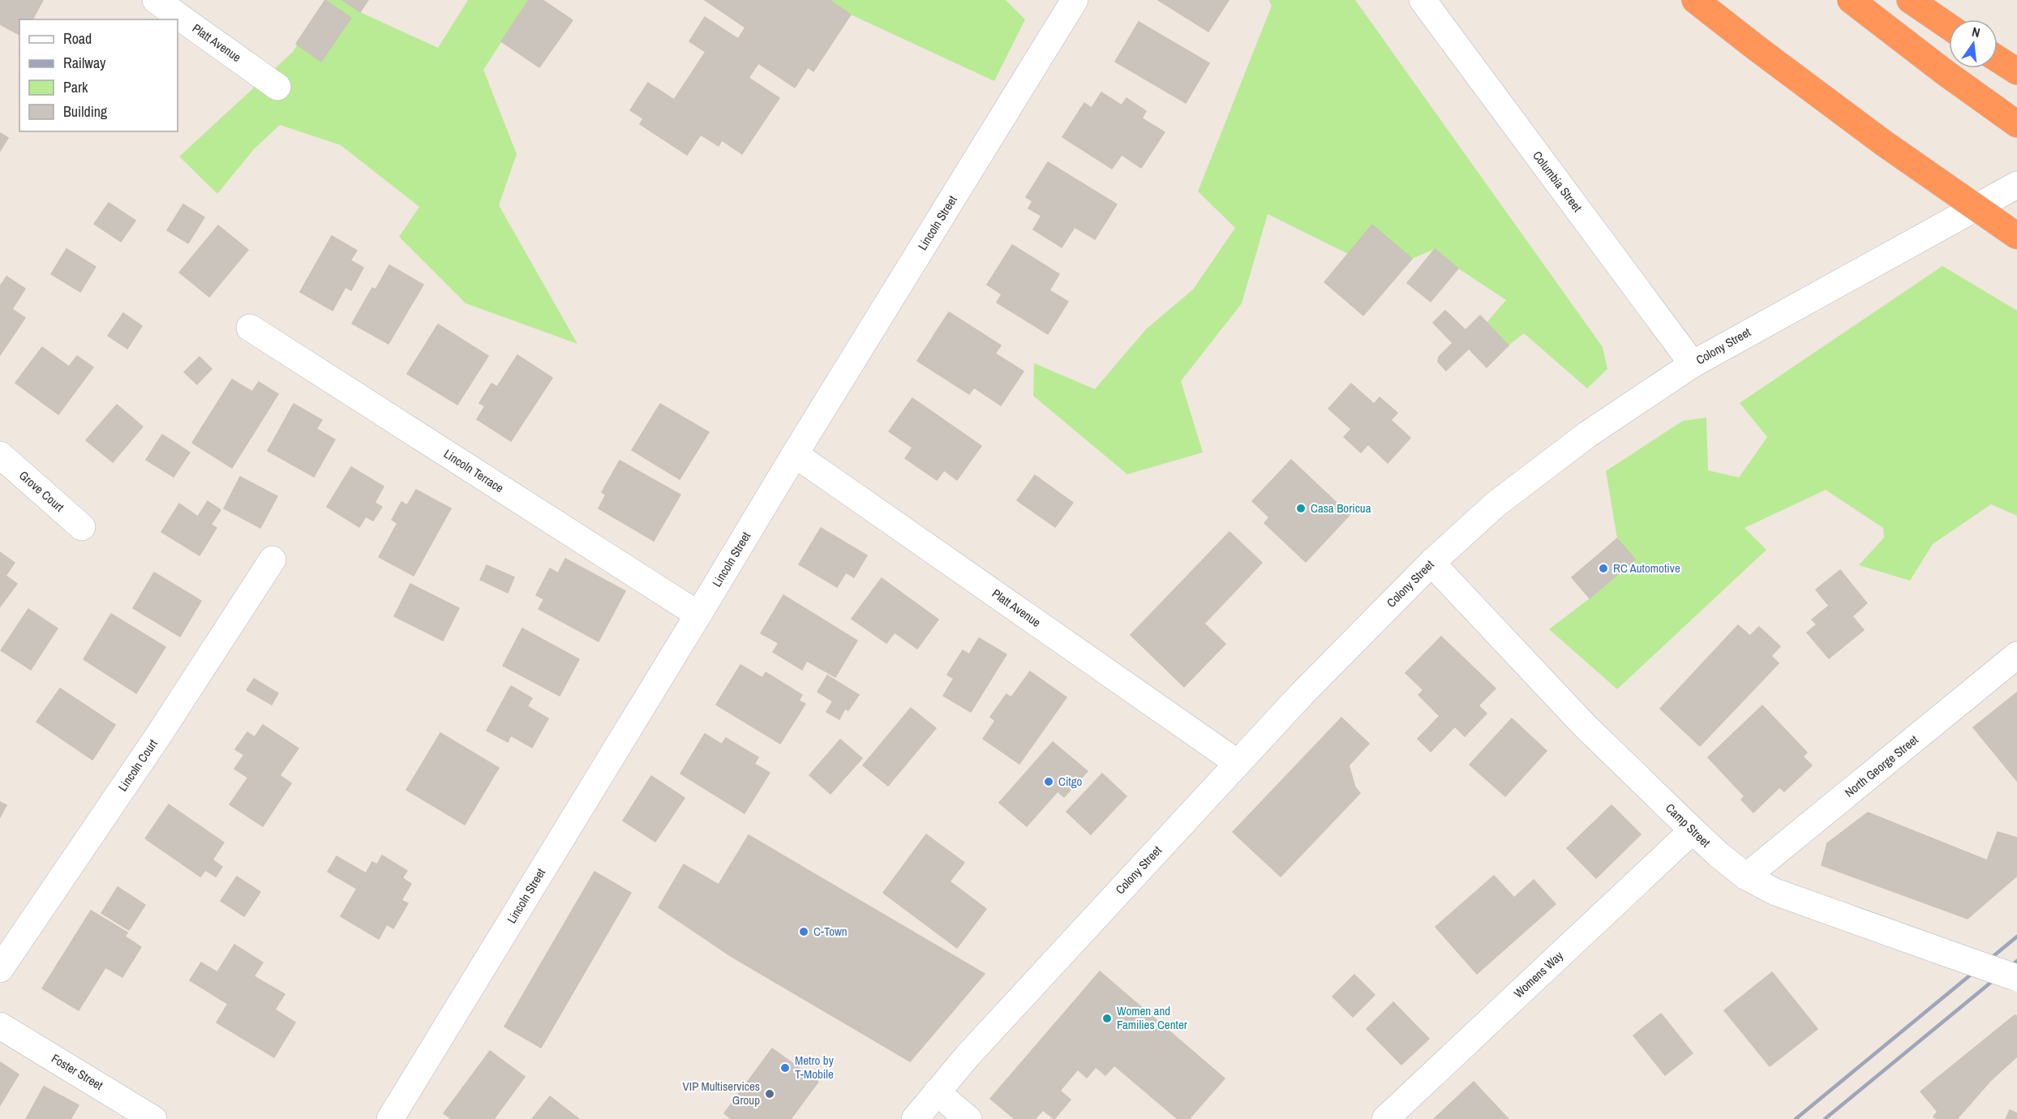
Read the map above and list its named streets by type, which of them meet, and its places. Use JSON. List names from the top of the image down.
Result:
{
  "streets": {
    "street": [
      "Platt Avenue",
      "Columbia Street",
      "Lincoln Street",
      "Colony Street",
      "Lincoln Terrace",
      "Grove Court",
      "Lincoln Court",
      "North George Street",
      "Camp Street",
      "Womens Way",
      "Foster Street"
    ]
  },
  "crossings": [
    ["Platt Avenue", "Lincoln Street"],
    ["Platt Avenue", "Colony Street"],
    ["Columbia Street", "Colony Street"],
    ["Lincoln Street", "Lincoln Terrace"],
    ["Colony Street", "Camp Street"],
    ["North George Street", "Camp Street"],
    ["Camp Street", "Womens Way"]
  ],
  "places": [
    "Casa Boricua",
    "RC Automotive",
    "Citgo",
    "C-Town",
    "Women and Families Center",
    "Metro by T-Mobile",
    "VIP Multiservices Group"
  ],
  "legend": [
    "Road",
    "Railway",
    "Park",
    "Building"
  ],
  "north": "top"
}
